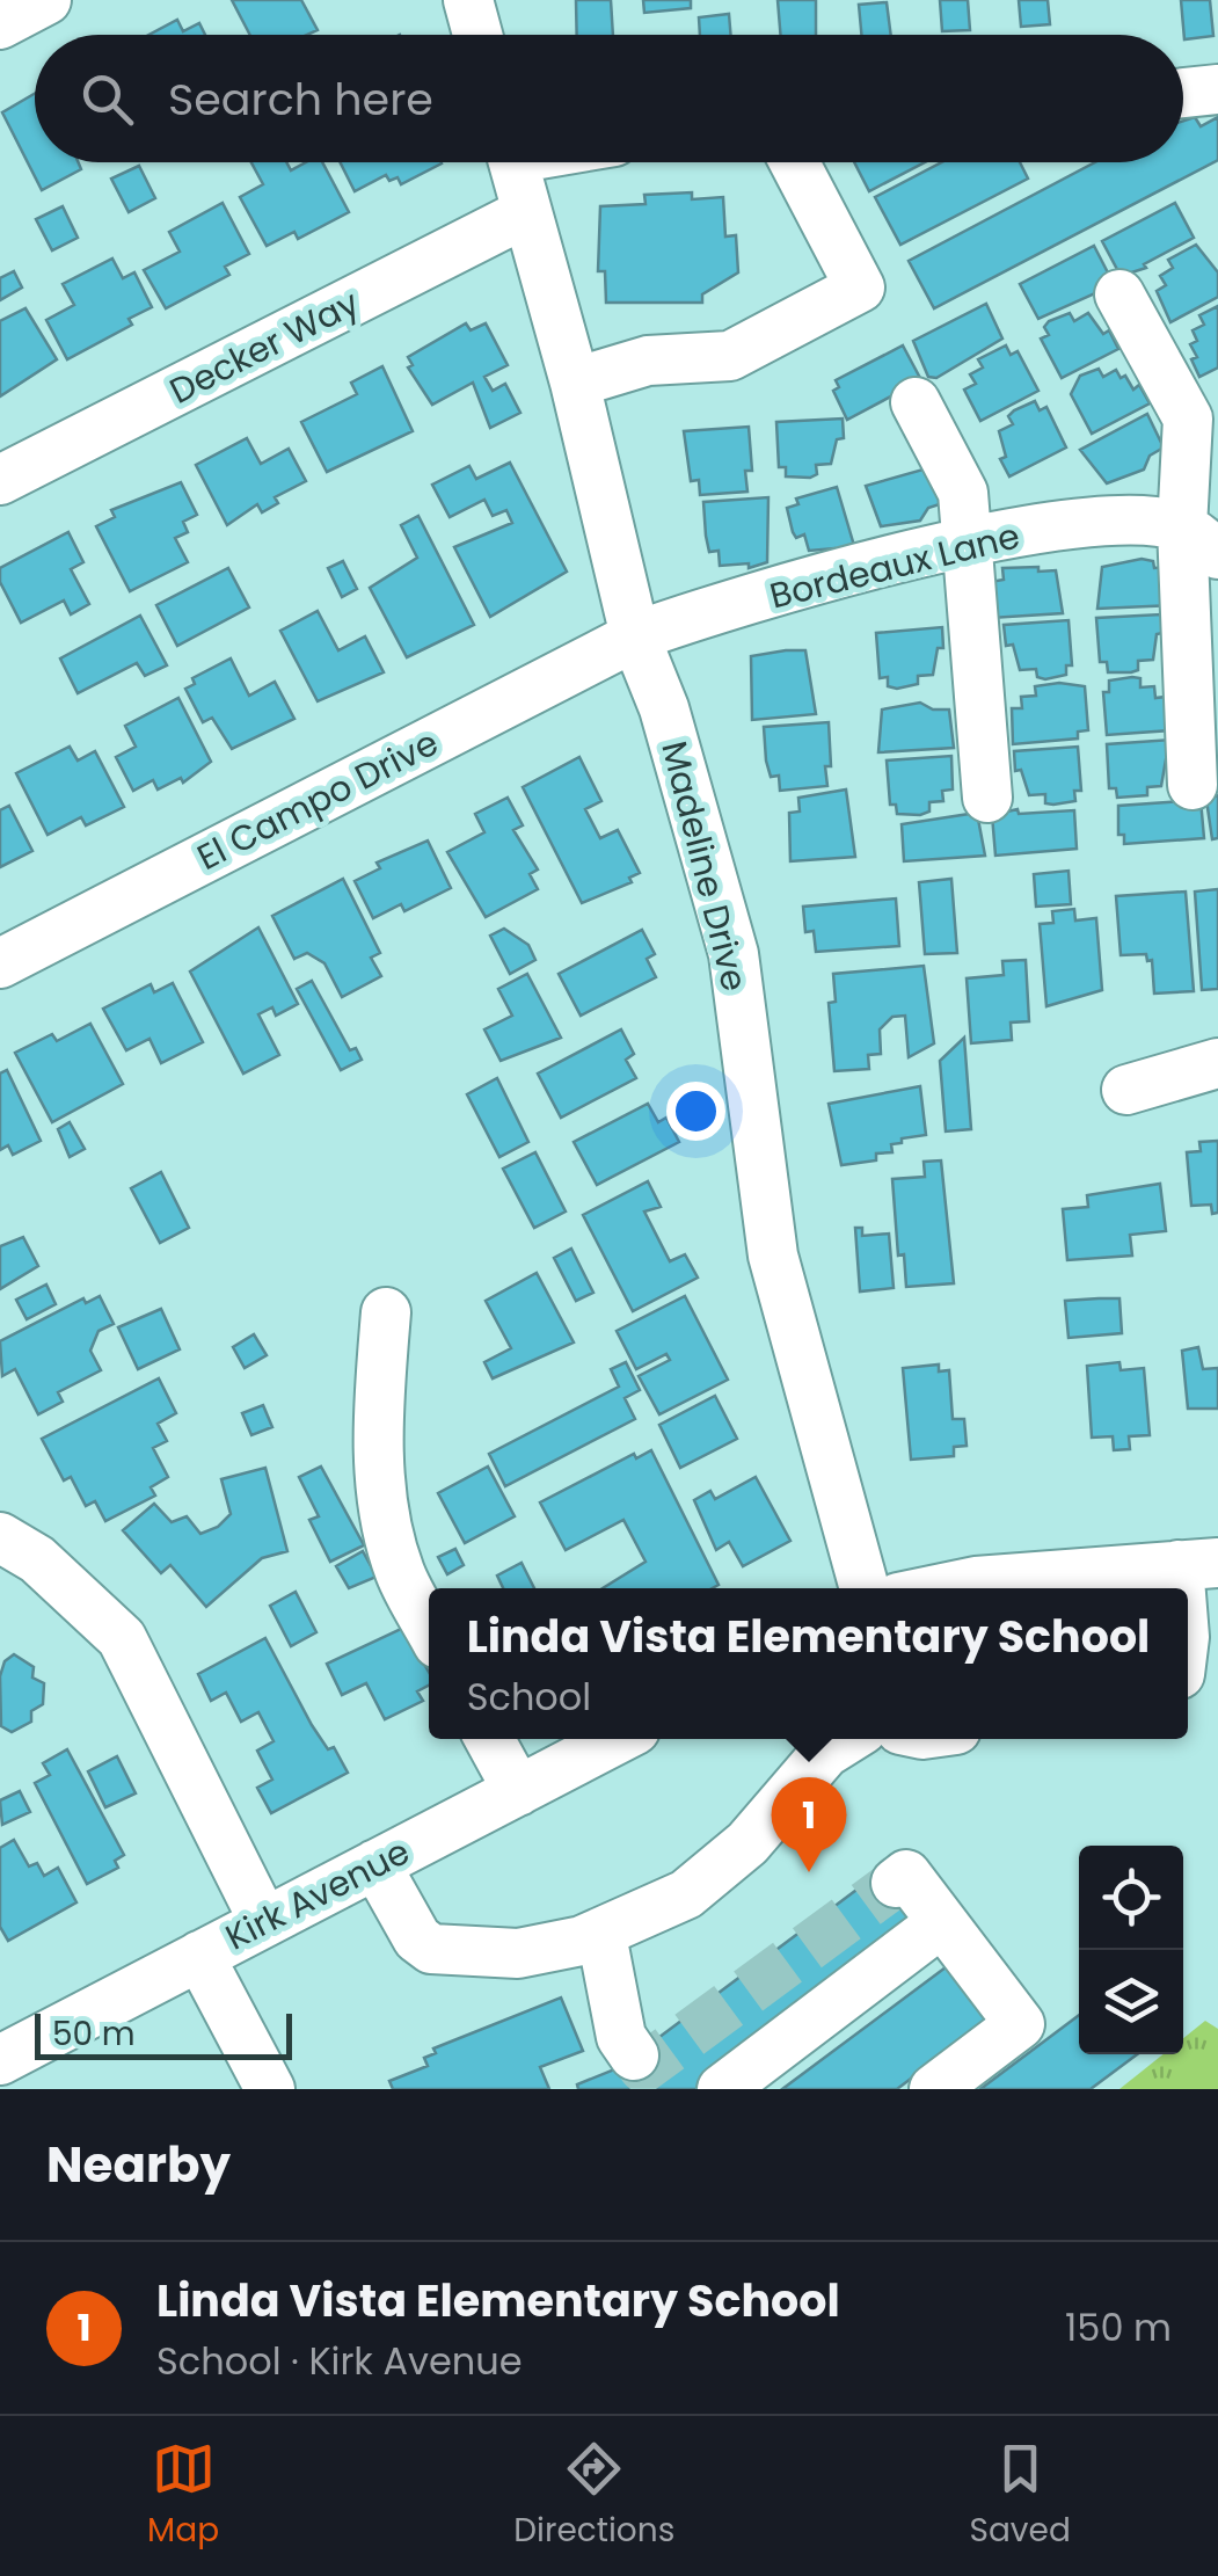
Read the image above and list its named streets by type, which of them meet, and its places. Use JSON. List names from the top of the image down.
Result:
{
  "streets": {
    "street": [
      "Decker Way",
      "Bordeaux Lane",
      "El Campo Drive",
      "Madeline Drive",
      "Kirk Avenue"
    ]
  },
  "crossings": [
    ["Decker Way", "Madeline Drive"],
    ["Bordeaux Lane", "El Campo Drive"],
    ["Bordeaux Lane", "Madeline Drive"],
    ["El Campo Drive", "Madeline Drive"]
  ],
  "scale_bar": "50 m",
  "page": {
    "search": "Search here",
    "popup": ["Linda Vista Elementary School", "School"],
    "pins": "1",
    "scale": "50 m",
    "heading": "Nearby",
    "list": [
      {
        "mark": "1",
        "name": "Linda Vista Elementary School",
        "note": "School · Kirk Avenue",
        "value": "150 m"
      }
    ],
    "nav": ["Map", "Directions", "Saved"]
  }
}
